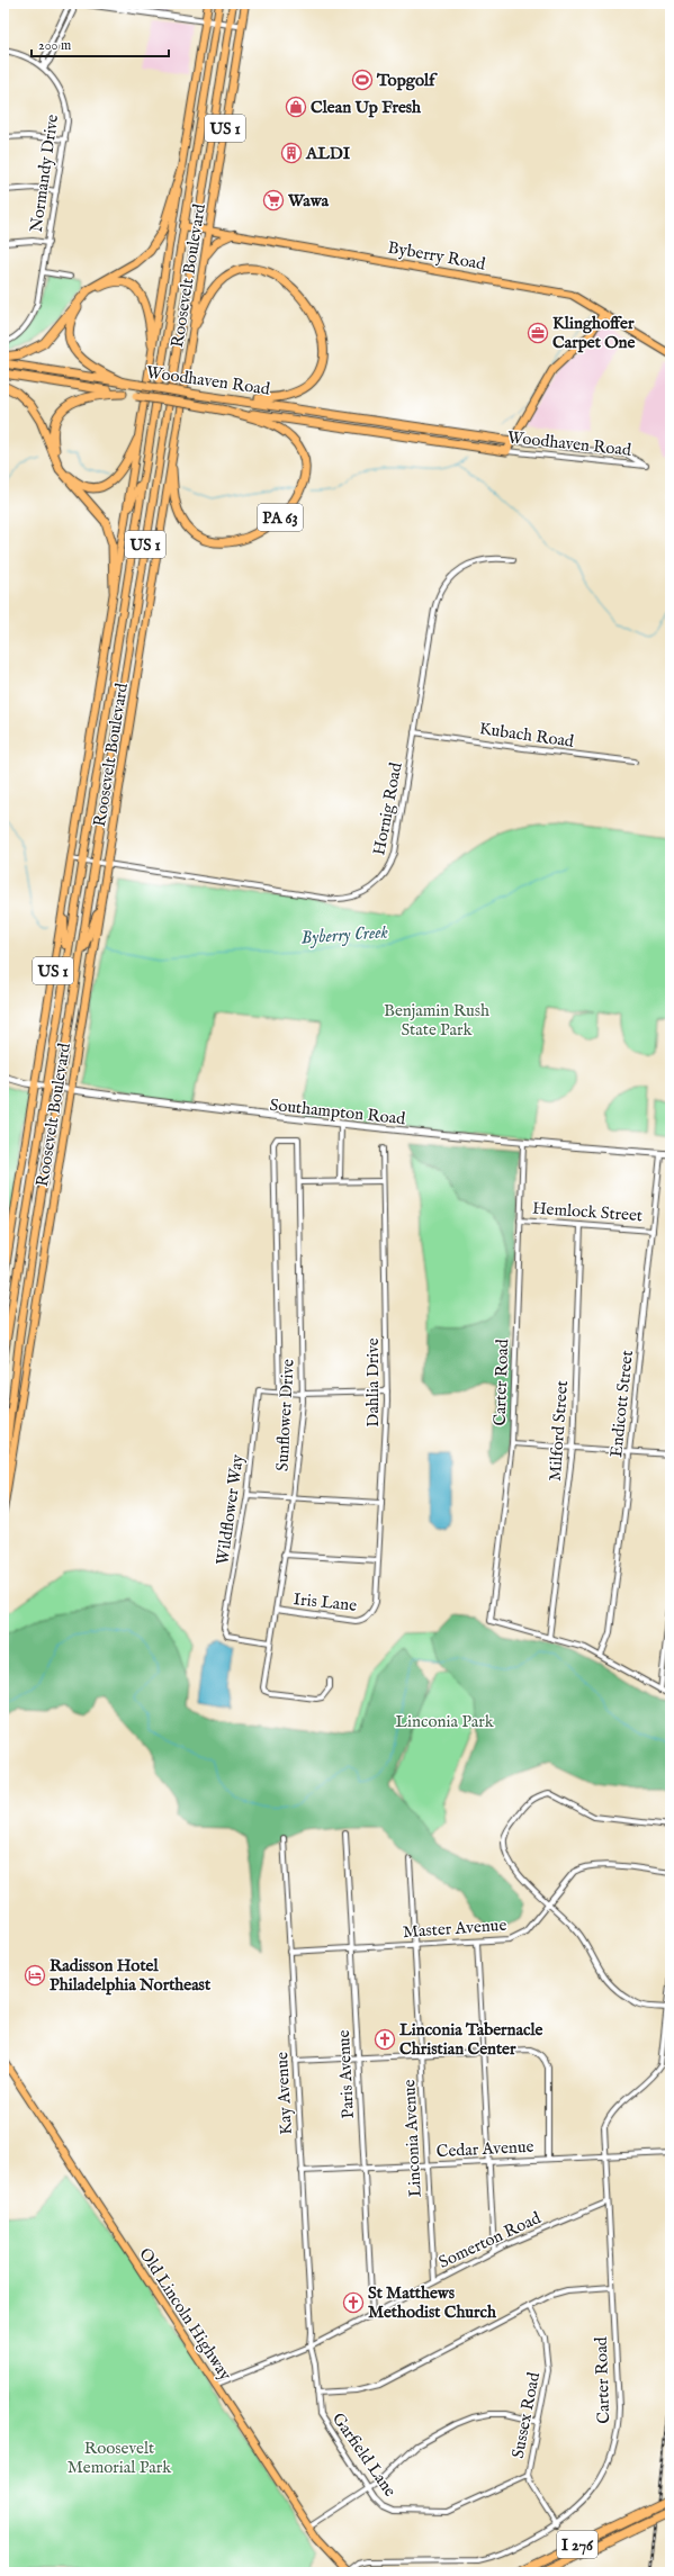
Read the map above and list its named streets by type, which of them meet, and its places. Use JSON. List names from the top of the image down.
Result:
{
  "streets": {
    "highway": ["Woodhaven Road", "PA 63", "I 276"],
    "main road": [
      "US 1",
      "Byberry Road",
      "Roosevelt Boulevard",
      "Old Lincoln Highway"
    ],
    "street": [
      "Normandy Drive",
      "Kubach Road",
      "Hornig Road",
      "Southampton Road",
      "Hemlock Street",
      "Dahlia Drive",
      "Carter Road",
      "Endicott Street",
      "Sunflower Drive",
      "Milford Street",
      "Wildflower Way",
      "Iris Lane",
      "Master Avenue",
      "Paris Avenue",
      "Kay Avenue",
      "Linconia Avenue",
      "Cedar Avenue",
      "Somerton Road",
      "Sussex Road",
      "Garfield Lane"
    ]
  },
  "crossings": [
    ["Byberry Road", "Roosevelt Boulevard"],
    ["Roosevelt Boulevard", "PA 63"],
    ["Roosevelt Boulevard", "Hornig Road"],
    ["Roosevelt Boulevard", "Southampton Road"],
    ["Woodhaven Road", "PA 63"],
    ["Kubach Road", "Hornig Road"],
    ["Southampton Road", "Carter Road"],
    ["Southampton Road", "Endicott Street"],
    ["Hemlock Street", "Carter Road"],
    ["Hemlock Street", "Endicott Street"],
    ["Hemlock Street", "Milford Street"],
    ["Dahlia Drive", "Iris Lane"],
    ["Carter Road", "Milford Street"],
    ["Carter Road", "Cedar Avenue"],
    ["Carter Road", "Somerton Road"],
    ["Carter Road", "Old Lincoln Highway"],
    ["Carter Road", "Sussex Road"],
    ["Sunflower Drive", "Wildflower Way"],
    ["Sunflower Drive", "Iris Lane"],
    ["Master Avenue", "Paris Avenue"],
    ["Master Avenue", "Kay Avenue"],
    ["Master Avenue", "Linconia Avenue"],
    ["Paris Avenue", "Cedar Avenue"],
    ["Paris Avenue", "Somerton Road"],
    ["Kay Avenue", "Cedar Avenue"],
    ["Kay Avenue", "Somerton Road"],
    ["Kay Avenue", "Garfield Lane"],
    ["Linconia Avenue", "Cedar Avenue"],
    ["Linconia Avenue", "Somerton Road"],
    ["Somerton Road", "Old Lincoln Highway"],
    ["Somerton Road", "Garfield Lane"],
    ["Sussex Road", "Garfield Lane"]
  ],
  "water": ["Byberry Creek"],
  "parks": ["Benjamin Rush State Park", "Linconia Park", "Roosevelt Memorial Park"],
  "places": {
    "sports": ["Topgolf"],
    "shop": ["Clean Up Fresh"],
    "building": ["ALDI"],
    "supermarket": ["Wawa"],
    "office": ["Klinghoffer Carpet One"],
    "hotel": ["Radisson Hotel Philadelphia Northeast"],
    "church": ["Linconia Tabernacle Christian Center", "St Matthews Methodist Church"]
  },
  "scale_bar": "200 m"
}
